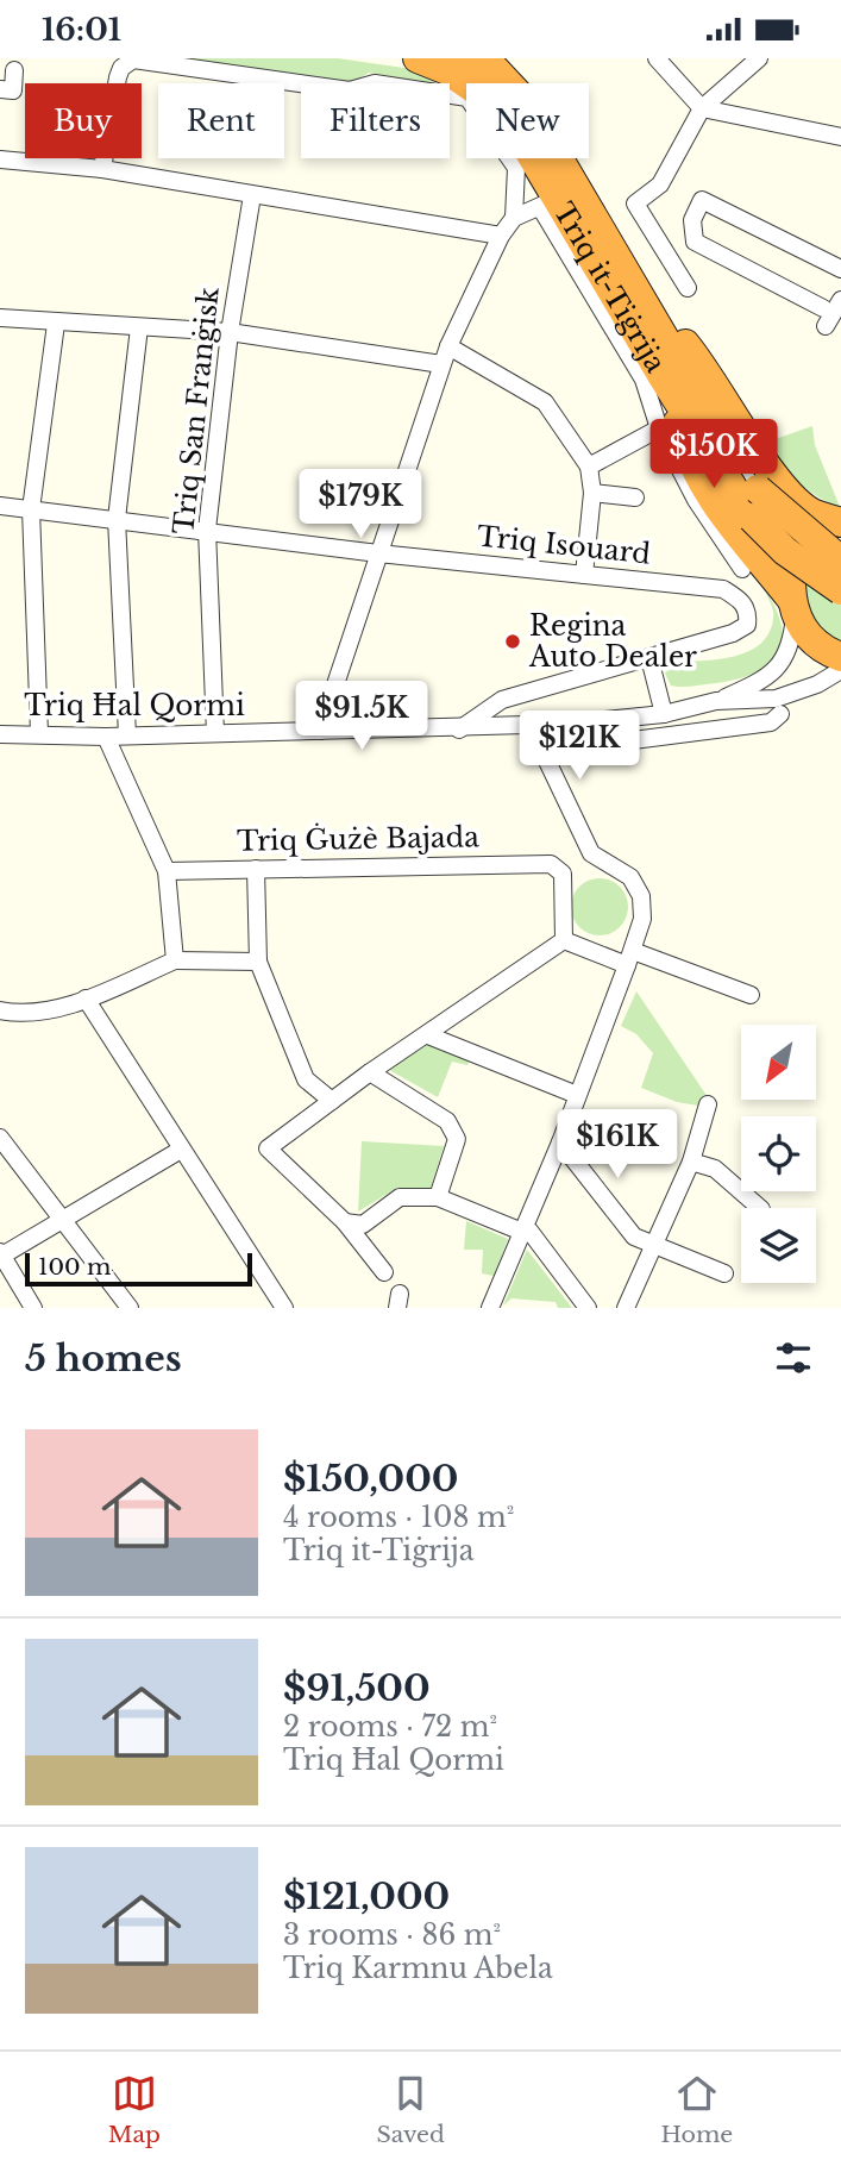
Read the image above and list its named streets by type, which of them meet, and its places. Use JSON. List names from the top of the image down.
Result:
{
  "streets": {
    "highway": ["Triq it-Tiġrija"],
    "street": [
      "Triq San Franġisk",
      "Triq Isouard",
      "Triq Ħal Qormi",
      "Triq Ġużè Bajada"
    ]
  },
  "crossings": [
    ["Triq San Franġisk", "Triq Isouard"],
    ["Triq San Franġisk", "Triq Ħal Qormi"],
    ["Triq Isouard", "Triq Ħal Qormi"]
  ],
  "places": ["Regina Auto Dealer"],
  "scale_bar": "100 m",
  "north": "bottom left",
  "page": {
    "status": "16:01",
    "chip": [
      "Buy",
      "Rent",
      "Filters",
      "New"
    ],
    "price": [
      "$150K",
      "$179K",
      "$91.5K",
      "$121K",
      "$161K"
    ],
    "scale": "100 m",
    "heading": "5 homes",
    "list": [
      {
        "name": "$150,000",
        "note": "4 rooms · 108 m² · Triq it-Tiġrija"
      },
      {
        "name": "$91,500",
        "note": "2 rooms · 72 m² · Triq Ħal Qormi"
      },
      {
        "name": "$121,000",
        "note": "3 rooms · 86 m² · Triq Karmnu Abela"
      }
    ],
    "tabs": ["Map", "Saved", "Home"]
  }
}
